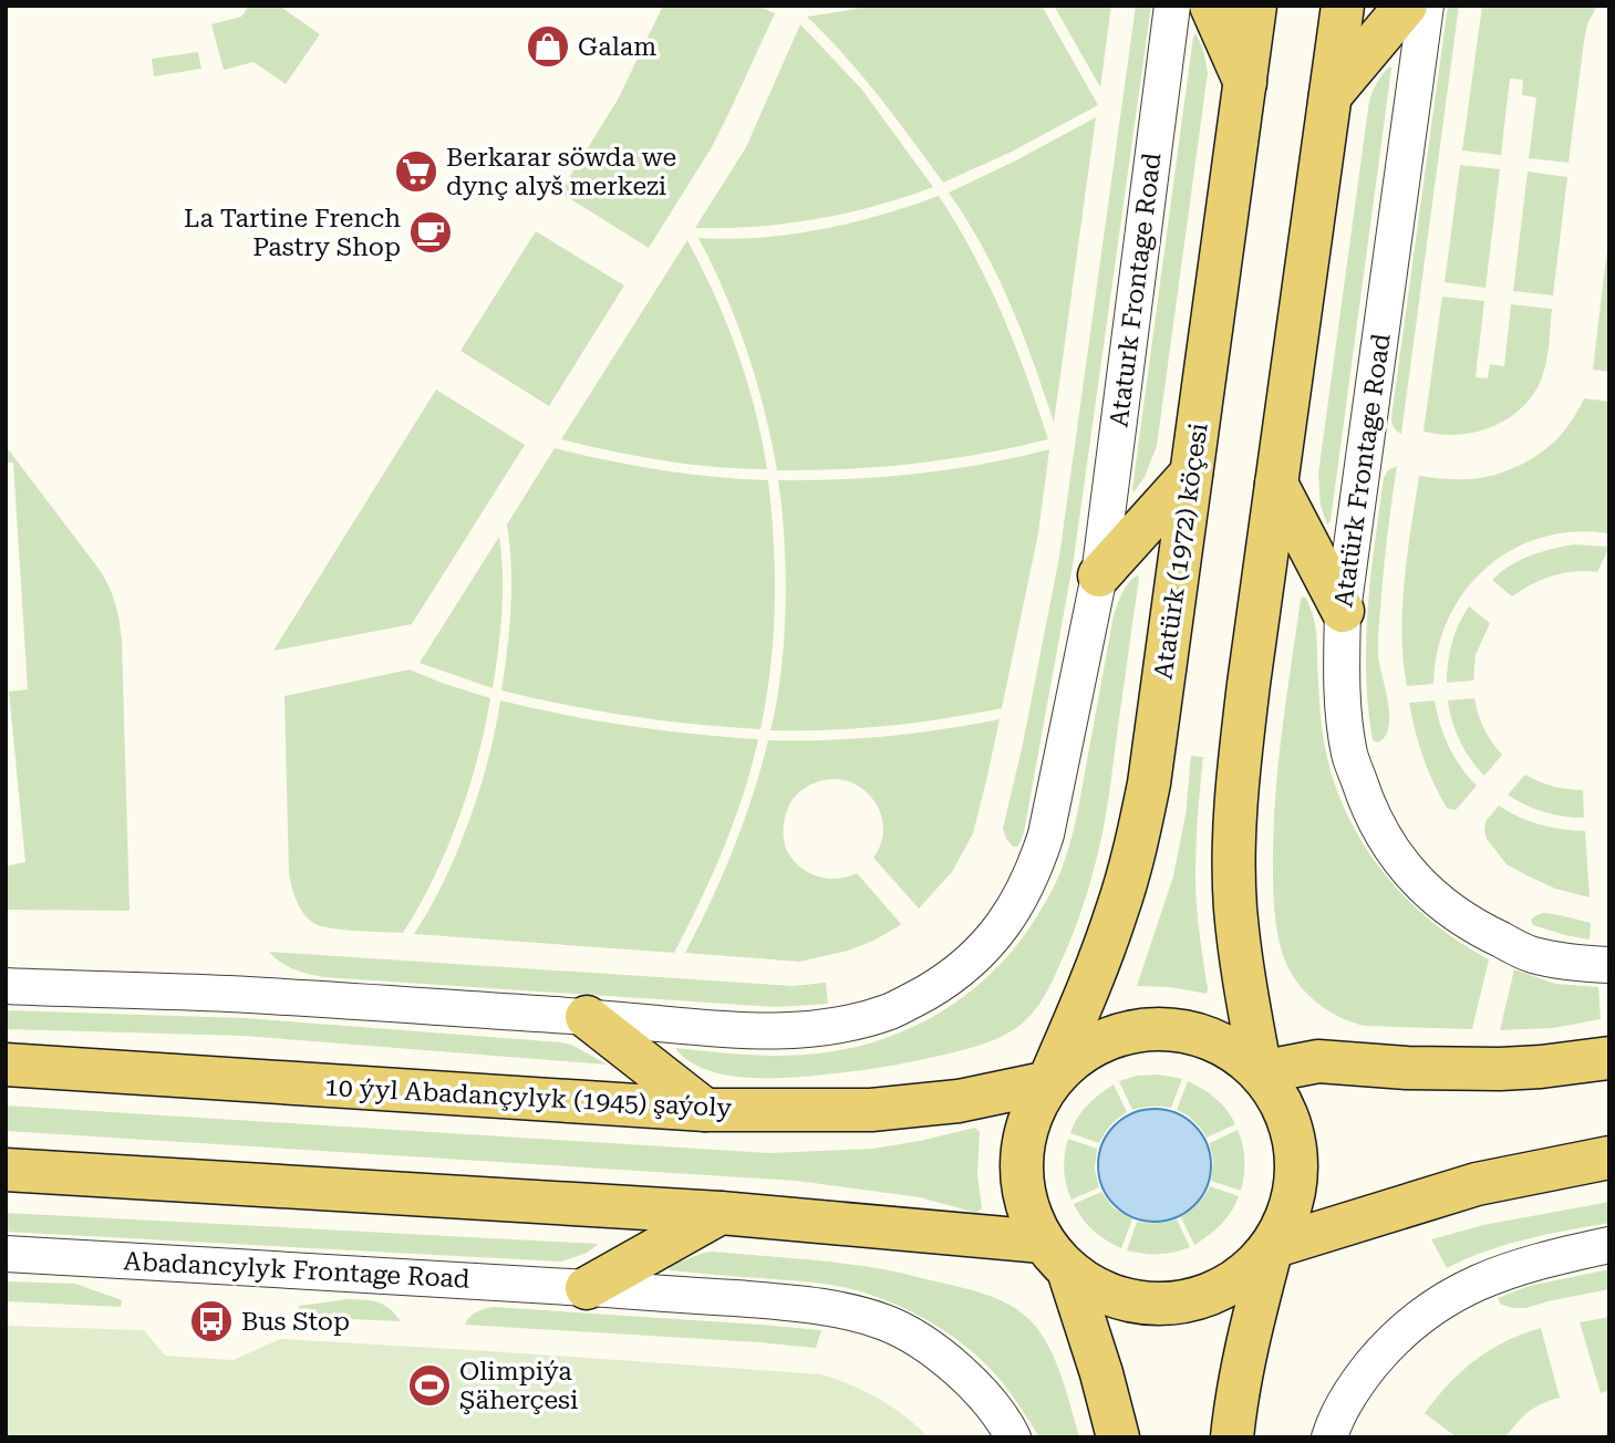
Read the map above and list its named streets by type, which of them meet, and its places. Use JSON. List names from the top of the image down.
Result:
{
  "streets": {
    "main road": ["Atatürk (1972) köçesi", "10 ýyl Abadançylyk (1945) şaýoly"],
    "street": ["Ataturk Frontage Road", "Atatürk Frontage Road", "Abadancylyk Frontage Road"]
  },
  "crossings": [
    ["Atatürk (1972) köçesi", "10 ýyl Abadançylyk (1945) şaýoly"]
  ],
  "places": {
    "shop": ["Galam"],
    "supermarket": ["Berkarar söwda we dynç alyš merkezi"],
    "cafe": ["La Tartine French Pastry Shop"],
    "bus stop": ["Bus Stop"],
    "sports": ["Olimpiýa Şäherçesi"]
  }
}
